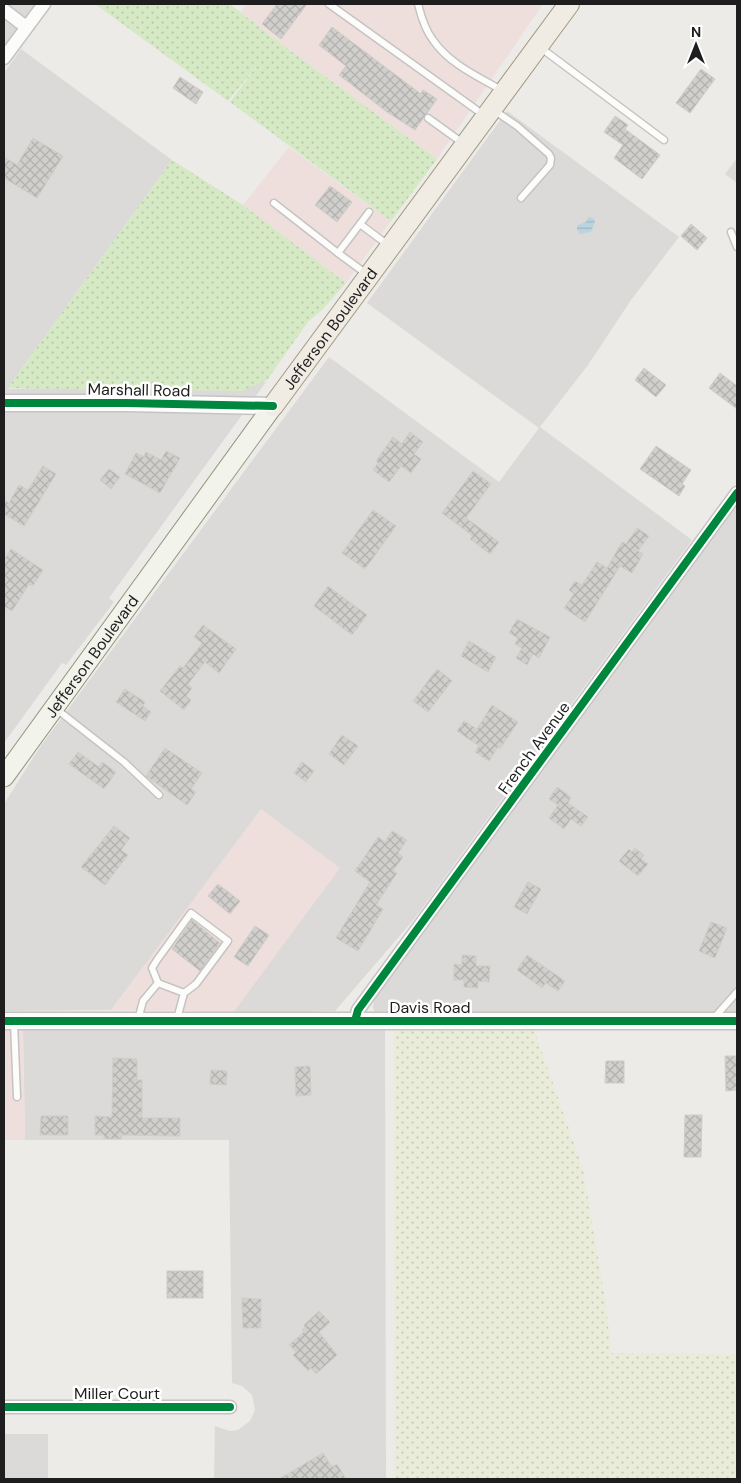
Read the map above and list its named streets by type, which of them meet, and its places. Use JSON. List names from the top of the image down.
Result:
{
  "streets": {
    "main road": ["Jefferson Boulevard"],
    "street": [
      "Marshall Road",
      "French Avenue",
      "Davis Road",
      "Miller Court"
    ]
  },
  "crossings": [
    ["Jefferson Boulevard", "Marshall Road"],
    ["French Avenue", "Davis Road"]
  ],
  "north": "top"
}
